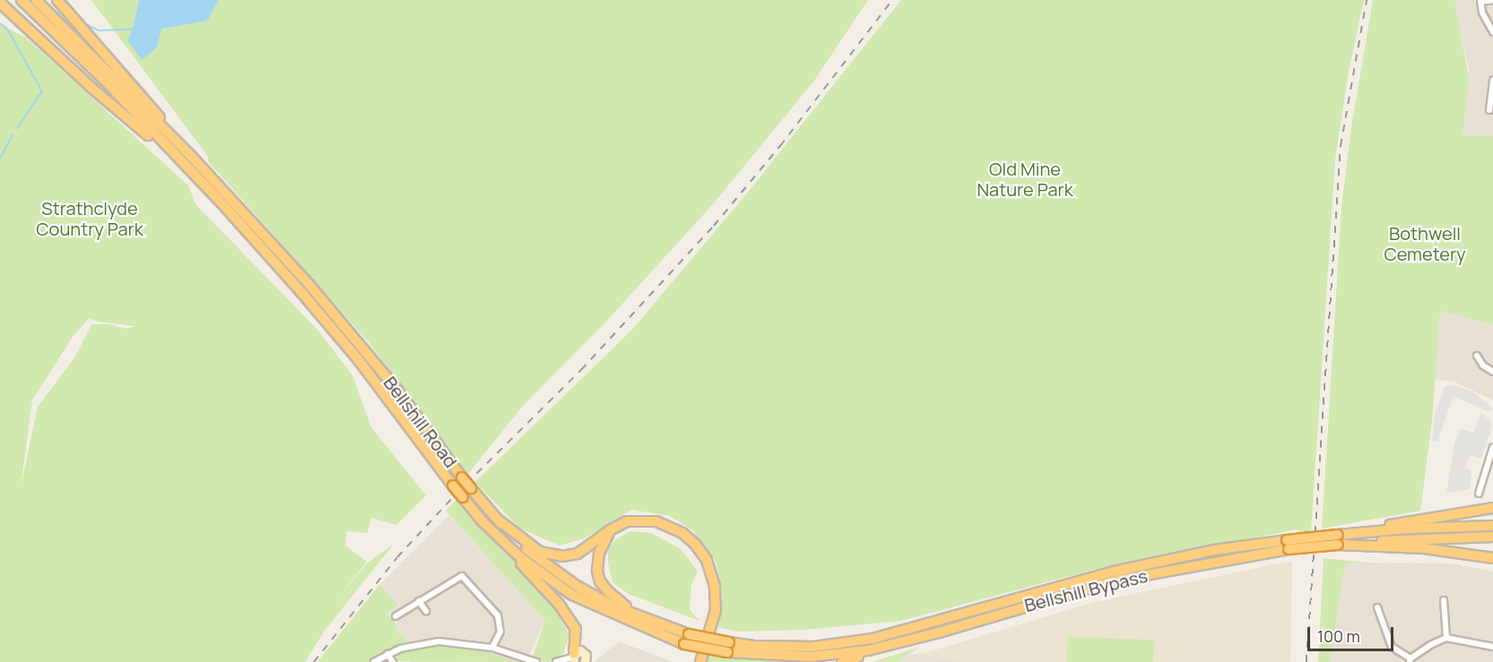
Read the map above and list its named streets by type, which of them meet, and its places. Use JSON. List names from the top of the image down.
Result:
{
  "streets": {
    "highway": ["Bellshill Road", "Bellshill Bypass"]
  },
  "crossings": [
    ["Bellshill Road", "Bellshill Bypass"]
  ],
  "parks": ["Old Mine Nature Park", "Strathclyde Country Park", "Bothwell Cemetery"],
  "scale_bar": "100 m"
}
